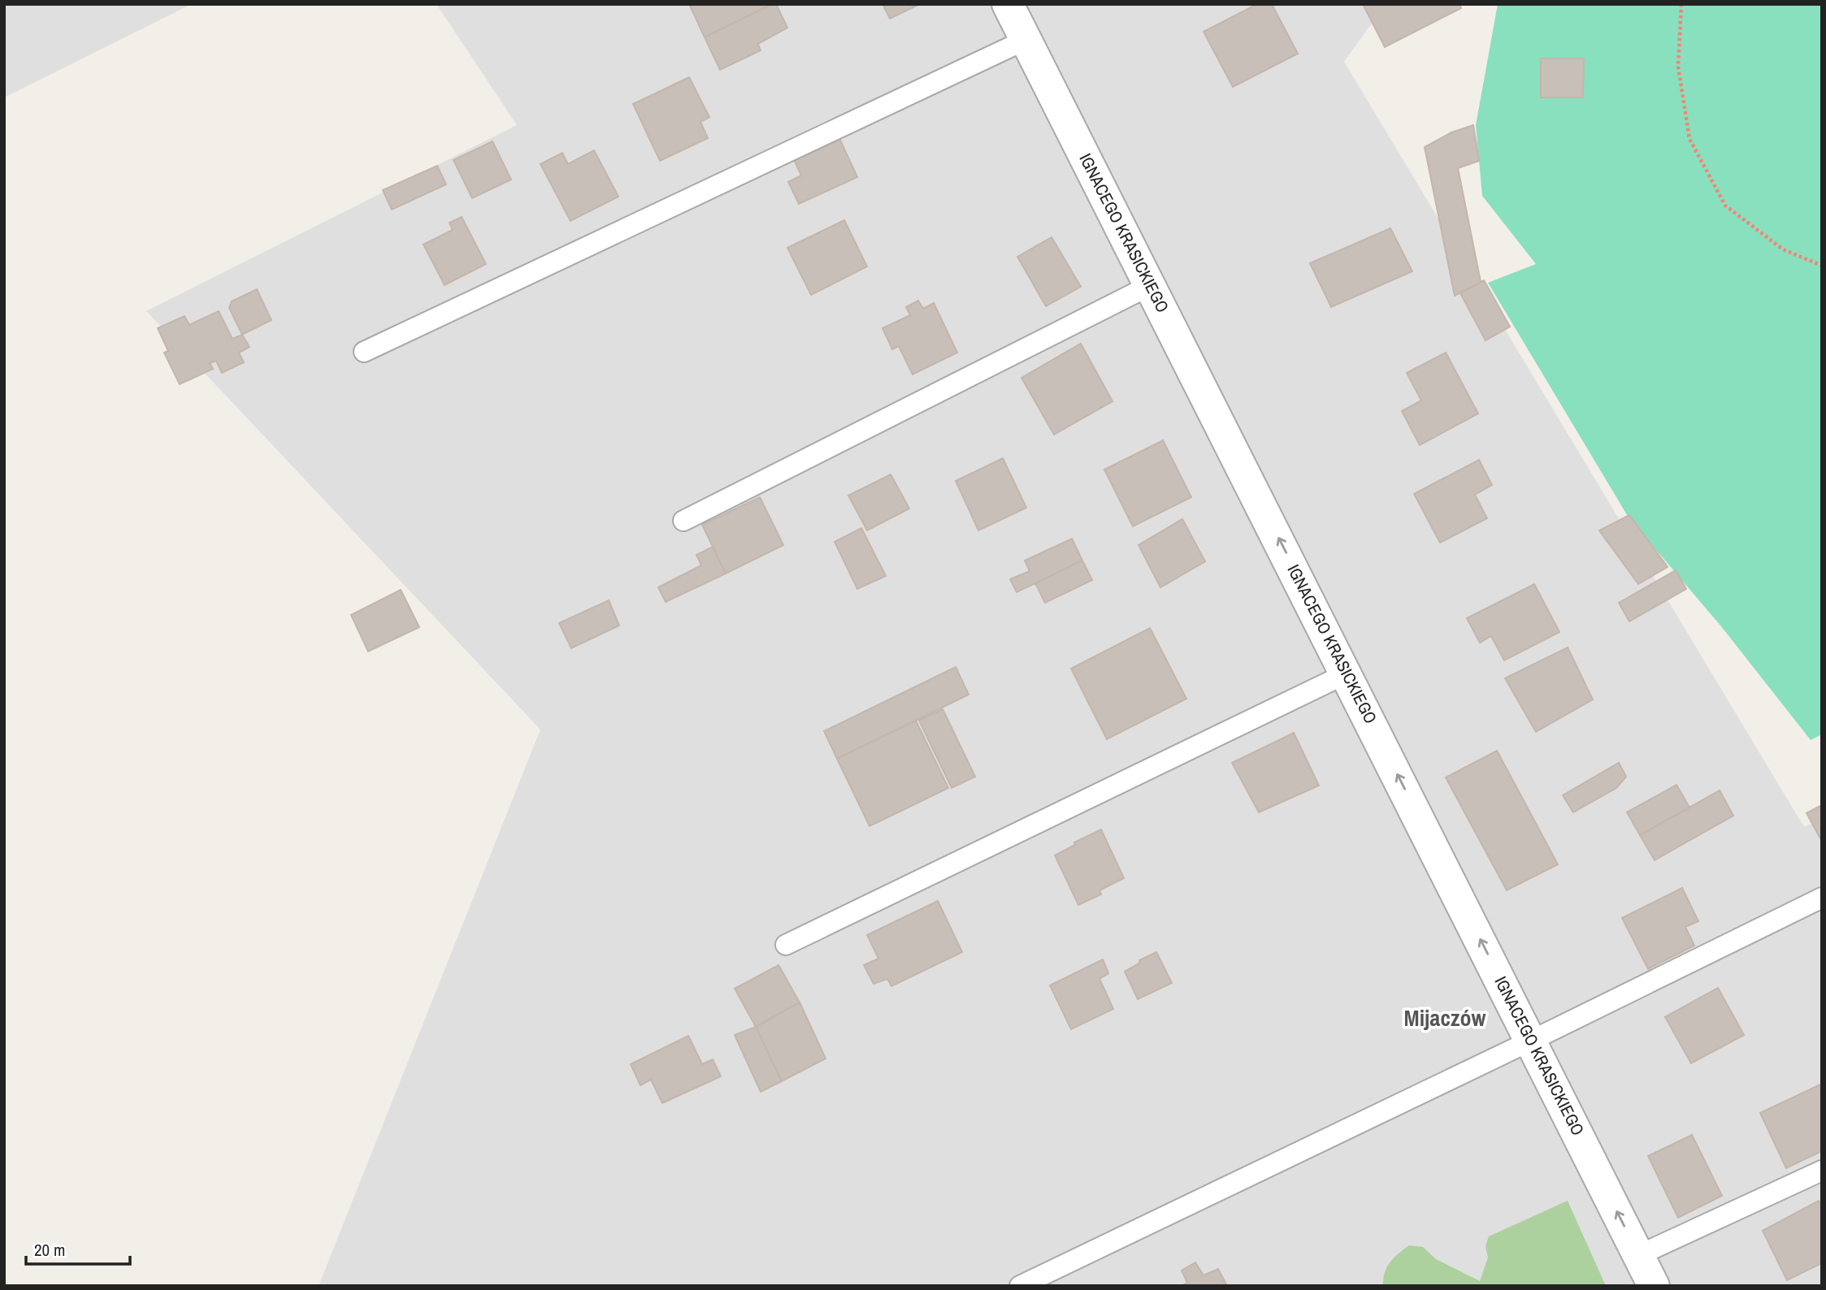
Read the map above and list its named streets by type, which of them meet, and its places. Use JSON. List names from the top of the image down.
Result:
{
  "streets": {
    "street": ["IGNACEGO KRASICKIEGO"]
  },
  "one_way": ["IGNACEGO KRASICKIEGO"],
  "districts": ["Mijaczów"],
  "scale_bar": "20 m"
}
